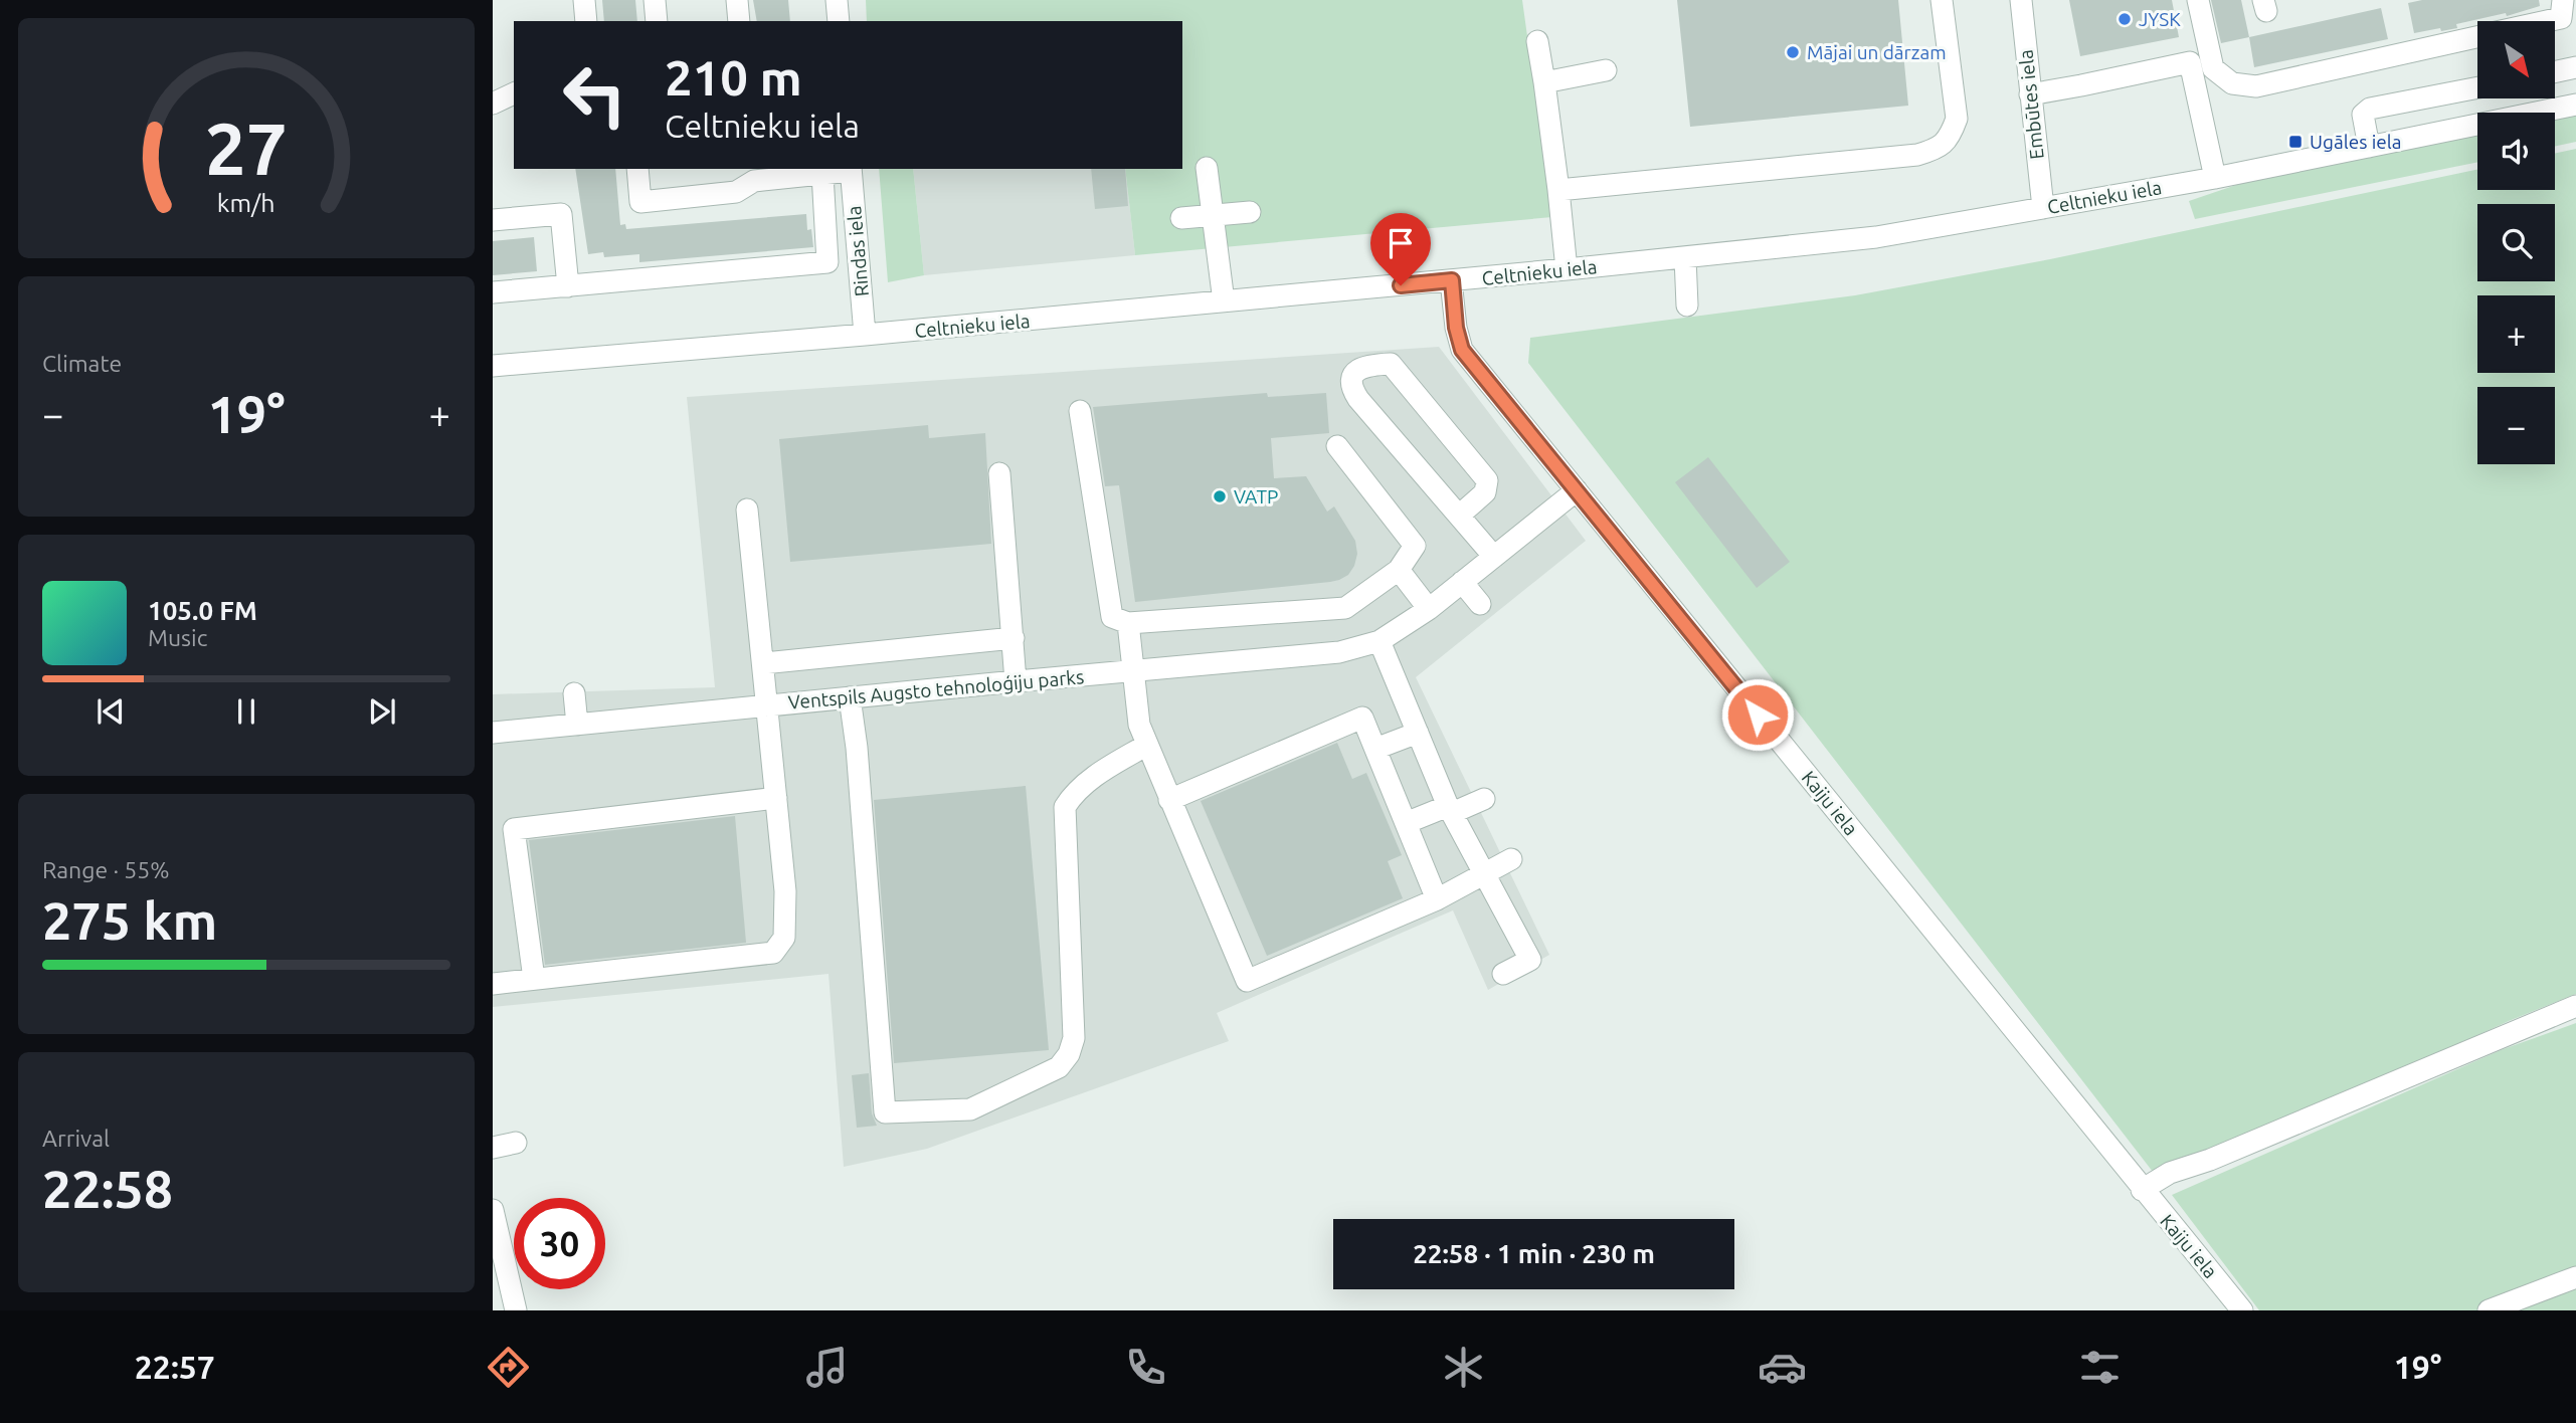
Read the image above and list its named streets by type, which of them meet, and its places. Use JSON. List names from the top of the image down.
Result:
{
  "streets": {
    "street": [
      "Embūtes iela",
      "Celtnieku iela",
      "Rindas iela",
      "Ventspils Augsto tehnoloģiju parks",
      "Kaiju iela"
    ]
  },
  "crossings": [
    ["Embūtes iela", "Celtnieku iela"],
    ["Celtnieku iela", "Rindas iela"],
    ["Celtnieku iela", "Kaiju iela"],
    ["Ventspils Augsto tehnoloģiju parks", "Kaiju iela"]
  ],
  "places": {
    "other": ["JYSK", "Mājai un dārzam", "VATP"],
    "transit": ["Ugāles iela"]
  },
  "north": "bottom right",
  "page": {
    "map_buttons": ["+", "−"],
    "turn": ["210 m", "Celtnieku iela"],
    "tile": [
      "Climate",
      ["Range · 55%", "275 km"],
      ["Arrival", "22:58"]
    ],
    "heat": ["−", "19°", "+"],
    "song": ["105.0 FM", "Music"],
    "limit": "30",
    "trip": "22:58 · 1 min · 230 m",
    "tabs": ["22:57", "19°"],
    "gauge": ["27", "km/h"]
  }
}
